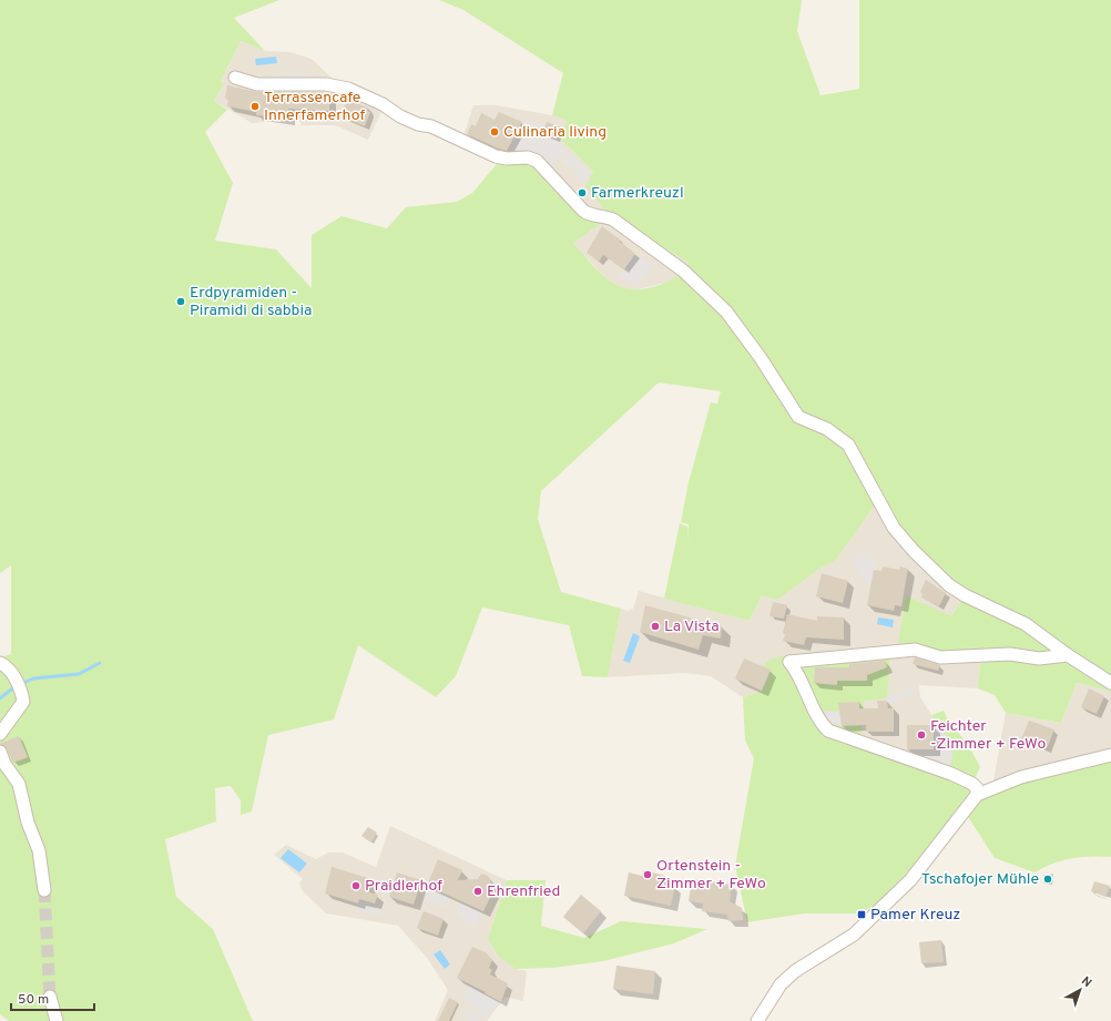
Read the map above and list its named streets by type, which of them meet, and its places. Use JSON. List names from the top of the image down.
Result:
{
  "places": {
    "other": [
      "Terrassencafe Innerfamerhof",
      "Culinaria living",
      "Farmerkreuzl",
      "Erdpyramiden - Piramidi di sabbia",
      "La Vista",
      "Feichter -Zimmer + FeWo",
      "Ortenstein - Zimmer + FeWo",
      "Tschafojer Mühle",
      "Praidlerhof",
      "Ehrenfried"
    ],
    "transit": ["Pamer Kreuz"]
  },
  "scale_bar": "50 m",
  "north": "top right"
}
